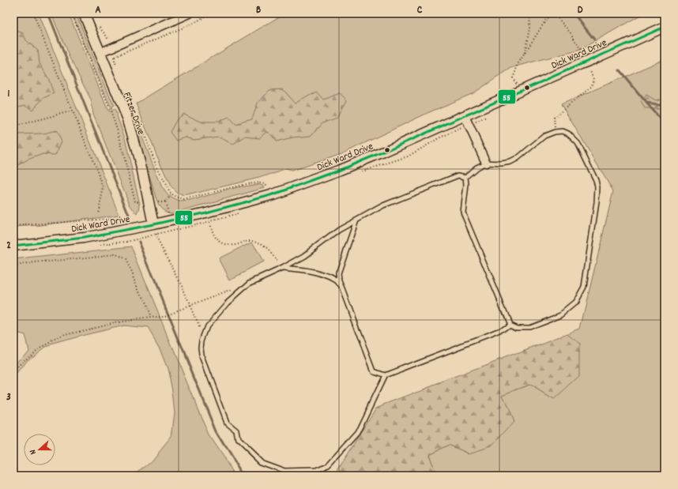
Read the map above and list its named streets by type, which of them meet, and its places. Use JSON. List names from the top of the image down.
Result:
{
  "streets": {
    "street": ["Dick Ward Drive", "Fitzer Drive"]
  },
  "crossings": [
    ["Dick Ward Drive", "Fitzer Drive"]
  ],
  "lines": ["transit line 55"],
  "north": "left",
  "grid": {
    "columns": [
      "A",
      "B",
      "C",
      "D"
    ],
    "rows": ["1", "2", "3"]
  }
}
